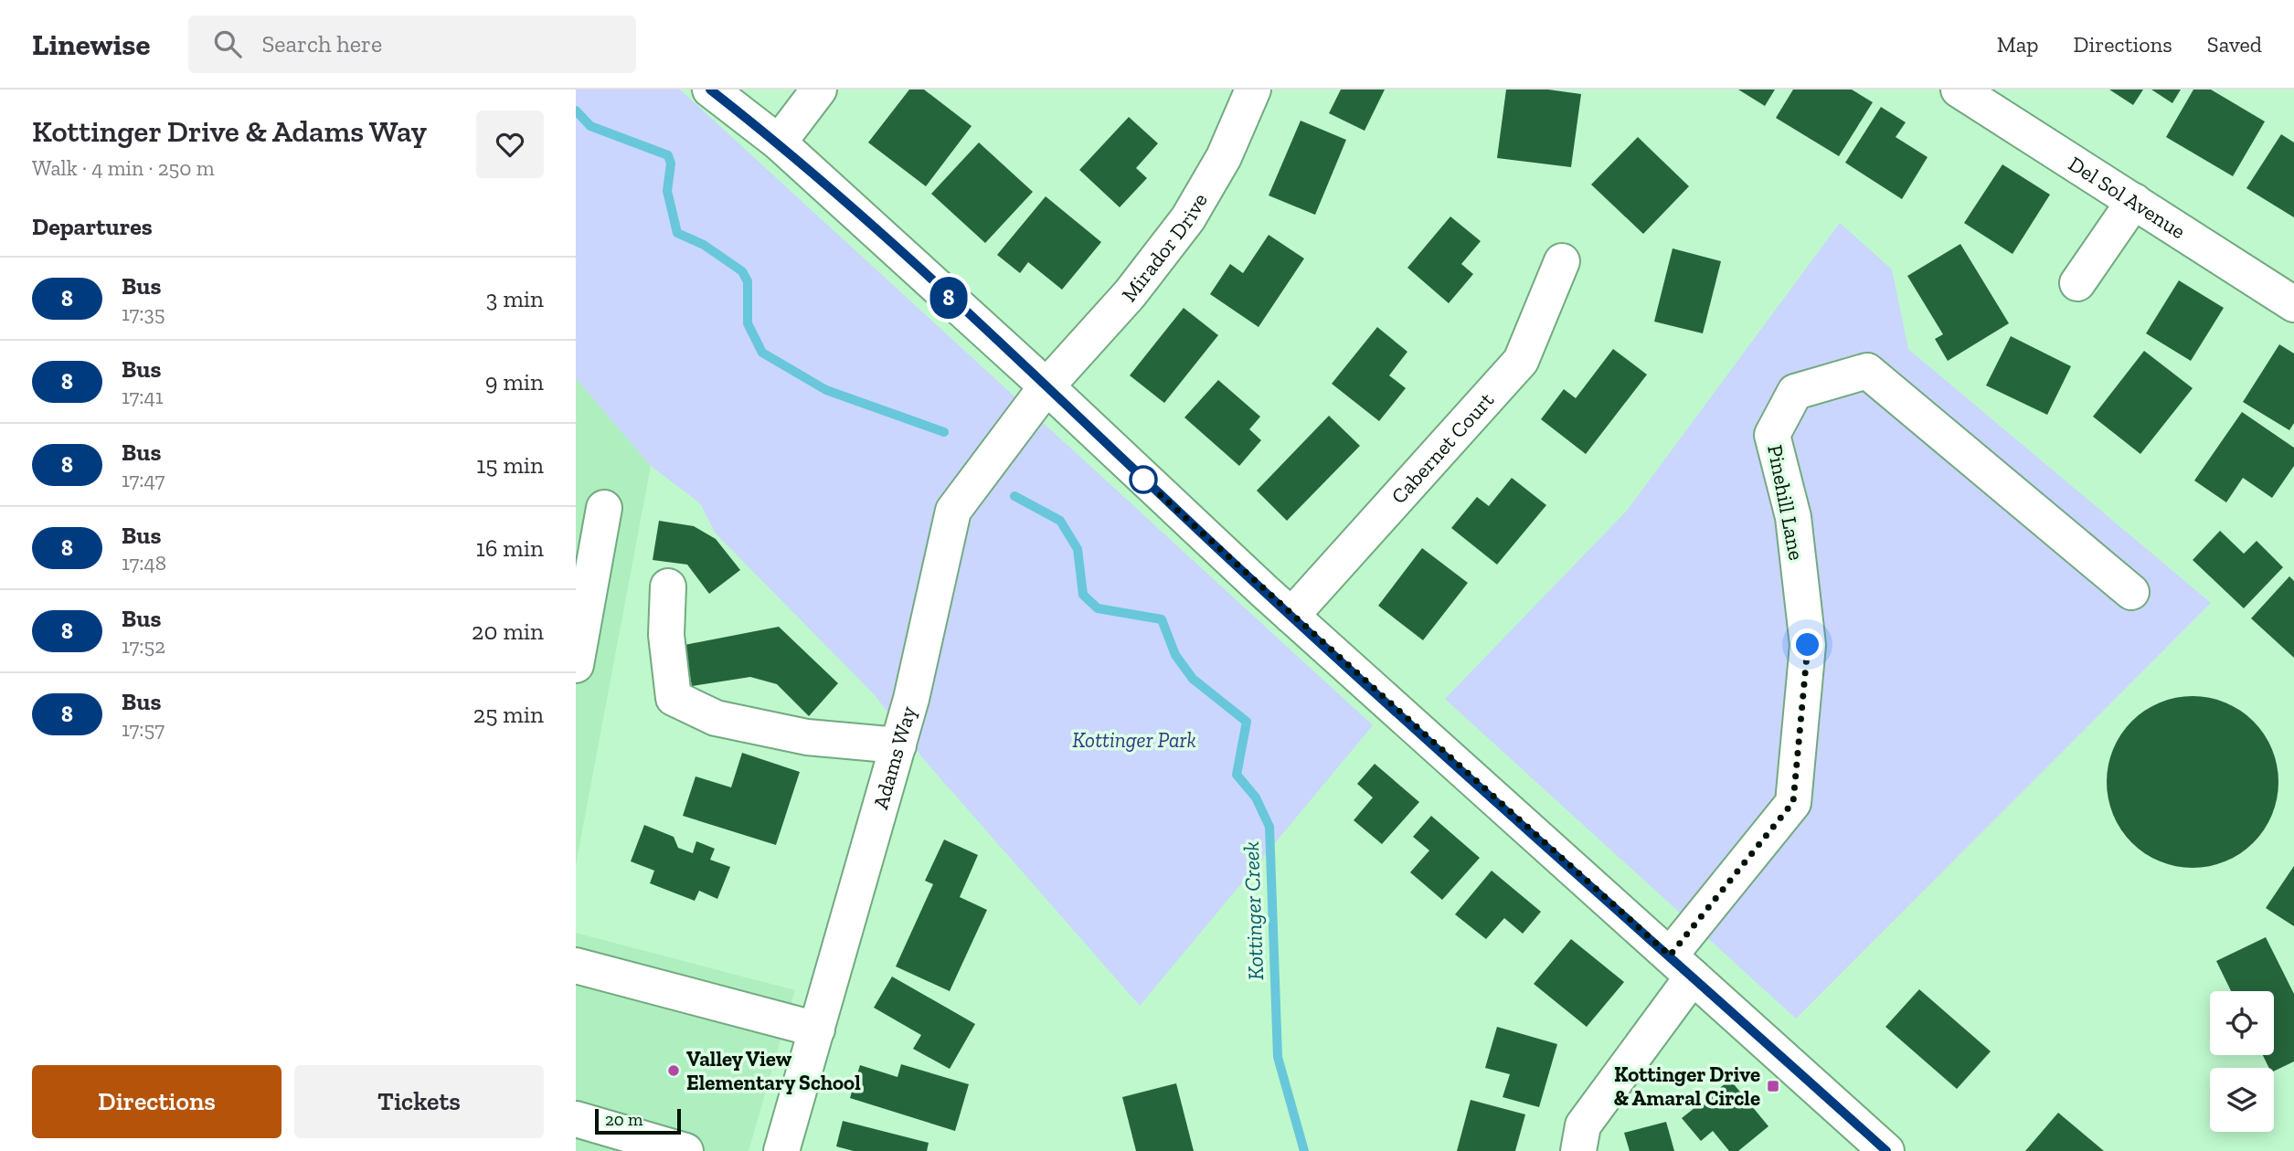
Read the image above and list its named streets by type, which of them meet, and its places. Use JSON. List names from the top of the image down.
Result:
{
  "streets": {
    "street": [
      "Del Sol Avenue",
      "Mirador Drive",
      "Cabernet Court",
      "Pinehill Lane",
      "Adams Way"
    ]
  },
  "crossings": [
    ["Mirador Drive", "Adams Way"]
  ],
  "water": ["Kottinger Creek"],
  "parks": ["Kottinger Park"],
  "places": {
    "other": ["Valley View Elementary School"],
    "transit": ["Kottinger Drive & Amaral Circle"]
  },
  "lines": ["bus line 8"],
  "scale_bar": "20 m",
  "page": {
    "header": "Linewise",
    "search": "Search here",
    "nav": ["Map", "Directions", "Saved"],
    "heading": [
      ["Kottinger Drive & Adams Way", "Walk · 4 min · 250 m"],
      "Departures"
    ],
    "on_map": "8",
    "list": [
      {
        "mark": "8",
        "name": "Bus",
        "note": "17:35",
        "value": "3 min"
      },
      {
        "mark": "8",
        "name": "Bus",
        "note": "17:41",
        "value": "9 min"
      },
      {
        "mark": "8",
        "name": "Bus",
        "note": "17:47",
        "value": "15 min"
      },
      {
        "mark": "8",
        "name": "Bus",
        "note": "17:48",
        "value": "16 min"
      },
      {
        "mark": "8",
        "name": "Bus",
        "note": "17:52",
        "value": "20 min"
      },
      {
        "mark": "8",
        "name": "Bus",
        "note": "17:57",
        "value": "25 min"
      }
    ],
    "buttons": ["Directions", "Tickets"],
    "scale": "20 m"
  }
}
